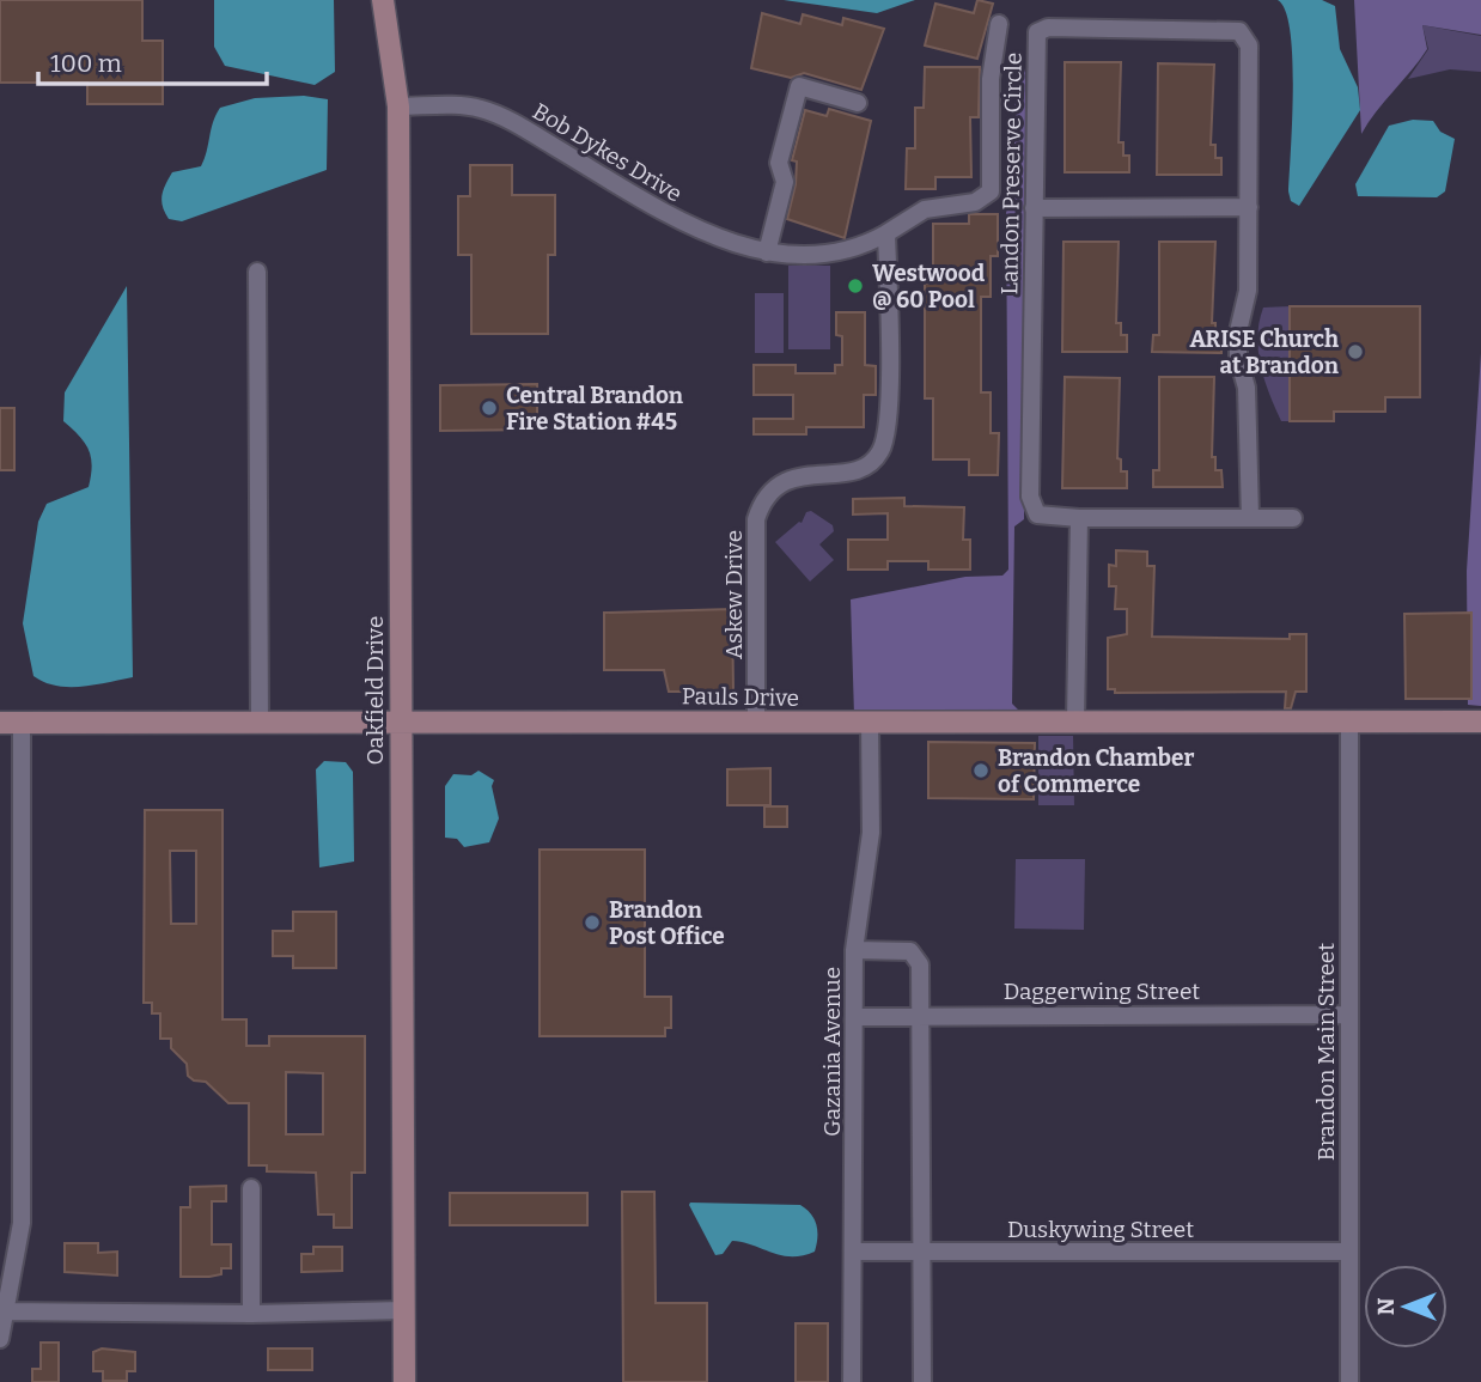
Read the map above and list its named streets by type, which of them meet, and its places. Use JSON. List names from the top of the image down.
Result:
{
  "streets": {
    "street": [
      "Bob Dykes Drive",
      "Landon Preserve Circle",
      "Askew Drive",
      "Oakfield Drive",
      "Pauls Drive",
      "Daggerwing Street",
      "Gazania Avenue",
      "Brandon Main Street",
      "Duskywing Street"
    ]
  },
  "crossings": [
    ["Bob Dykes Drive", "Askew Drive"],
    ["Bob Dykes Drive", "Oakfield Drive"],
    ["Askew Drive", "Pauls Drive"],
    ["Oakfield Drive", "Pauls Drive"],
    ["Pauls Drive", "Gazania Avenue"],
    ["Pauls Drive", "Brandon Main Street"],
    ["Daggerwing Street", "Gazania Avenue"],
    ["Daggerwing Street", "Brandon Main Street"],
    ["Gazania Avenue", "Duskywing Street"],
    ["Brandon Main Street", "Duskywing Street"]
  ],
  "places": [
    "Westwood @ 60 Pool",
    "ARISE Church at Brandon",
    "Central Brandon Fire Station #45",
    "Brandon Chamber of Commerce",
    "Brandon Post Office"
  ],
  "scale_bar": "100 m",
  "north": "left"
}
